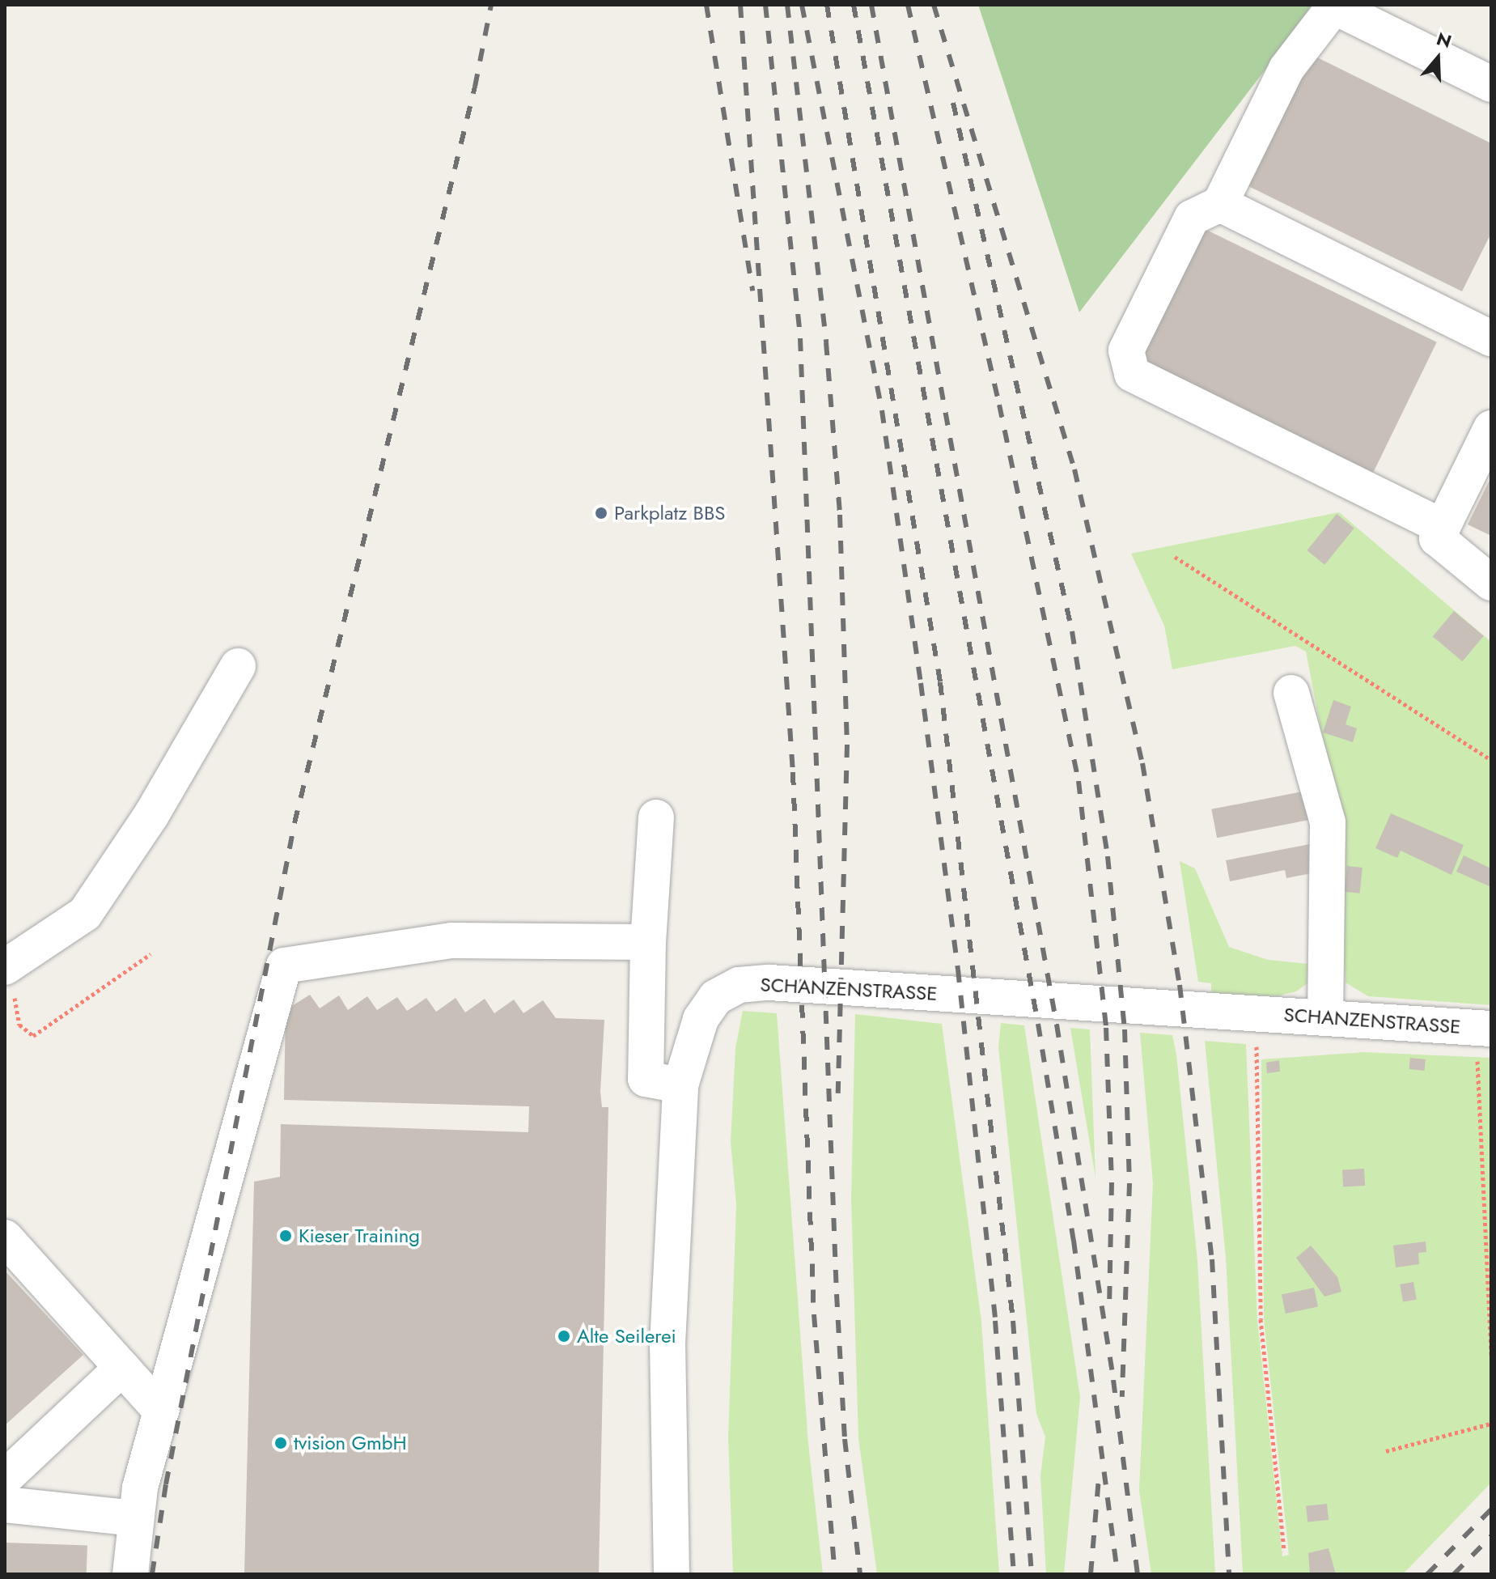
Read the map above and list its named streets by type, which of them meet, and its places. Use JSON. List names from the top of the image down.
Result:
{
  "streets": {
    "street": ["SCHANZENSTRASSE"]
  },
  "places": [
    "Parkplatz BBS",
    "Kieser Training",
    "Alte Seilerei",
    "tvision GmbH"
  ],
  "north": "top"
}
